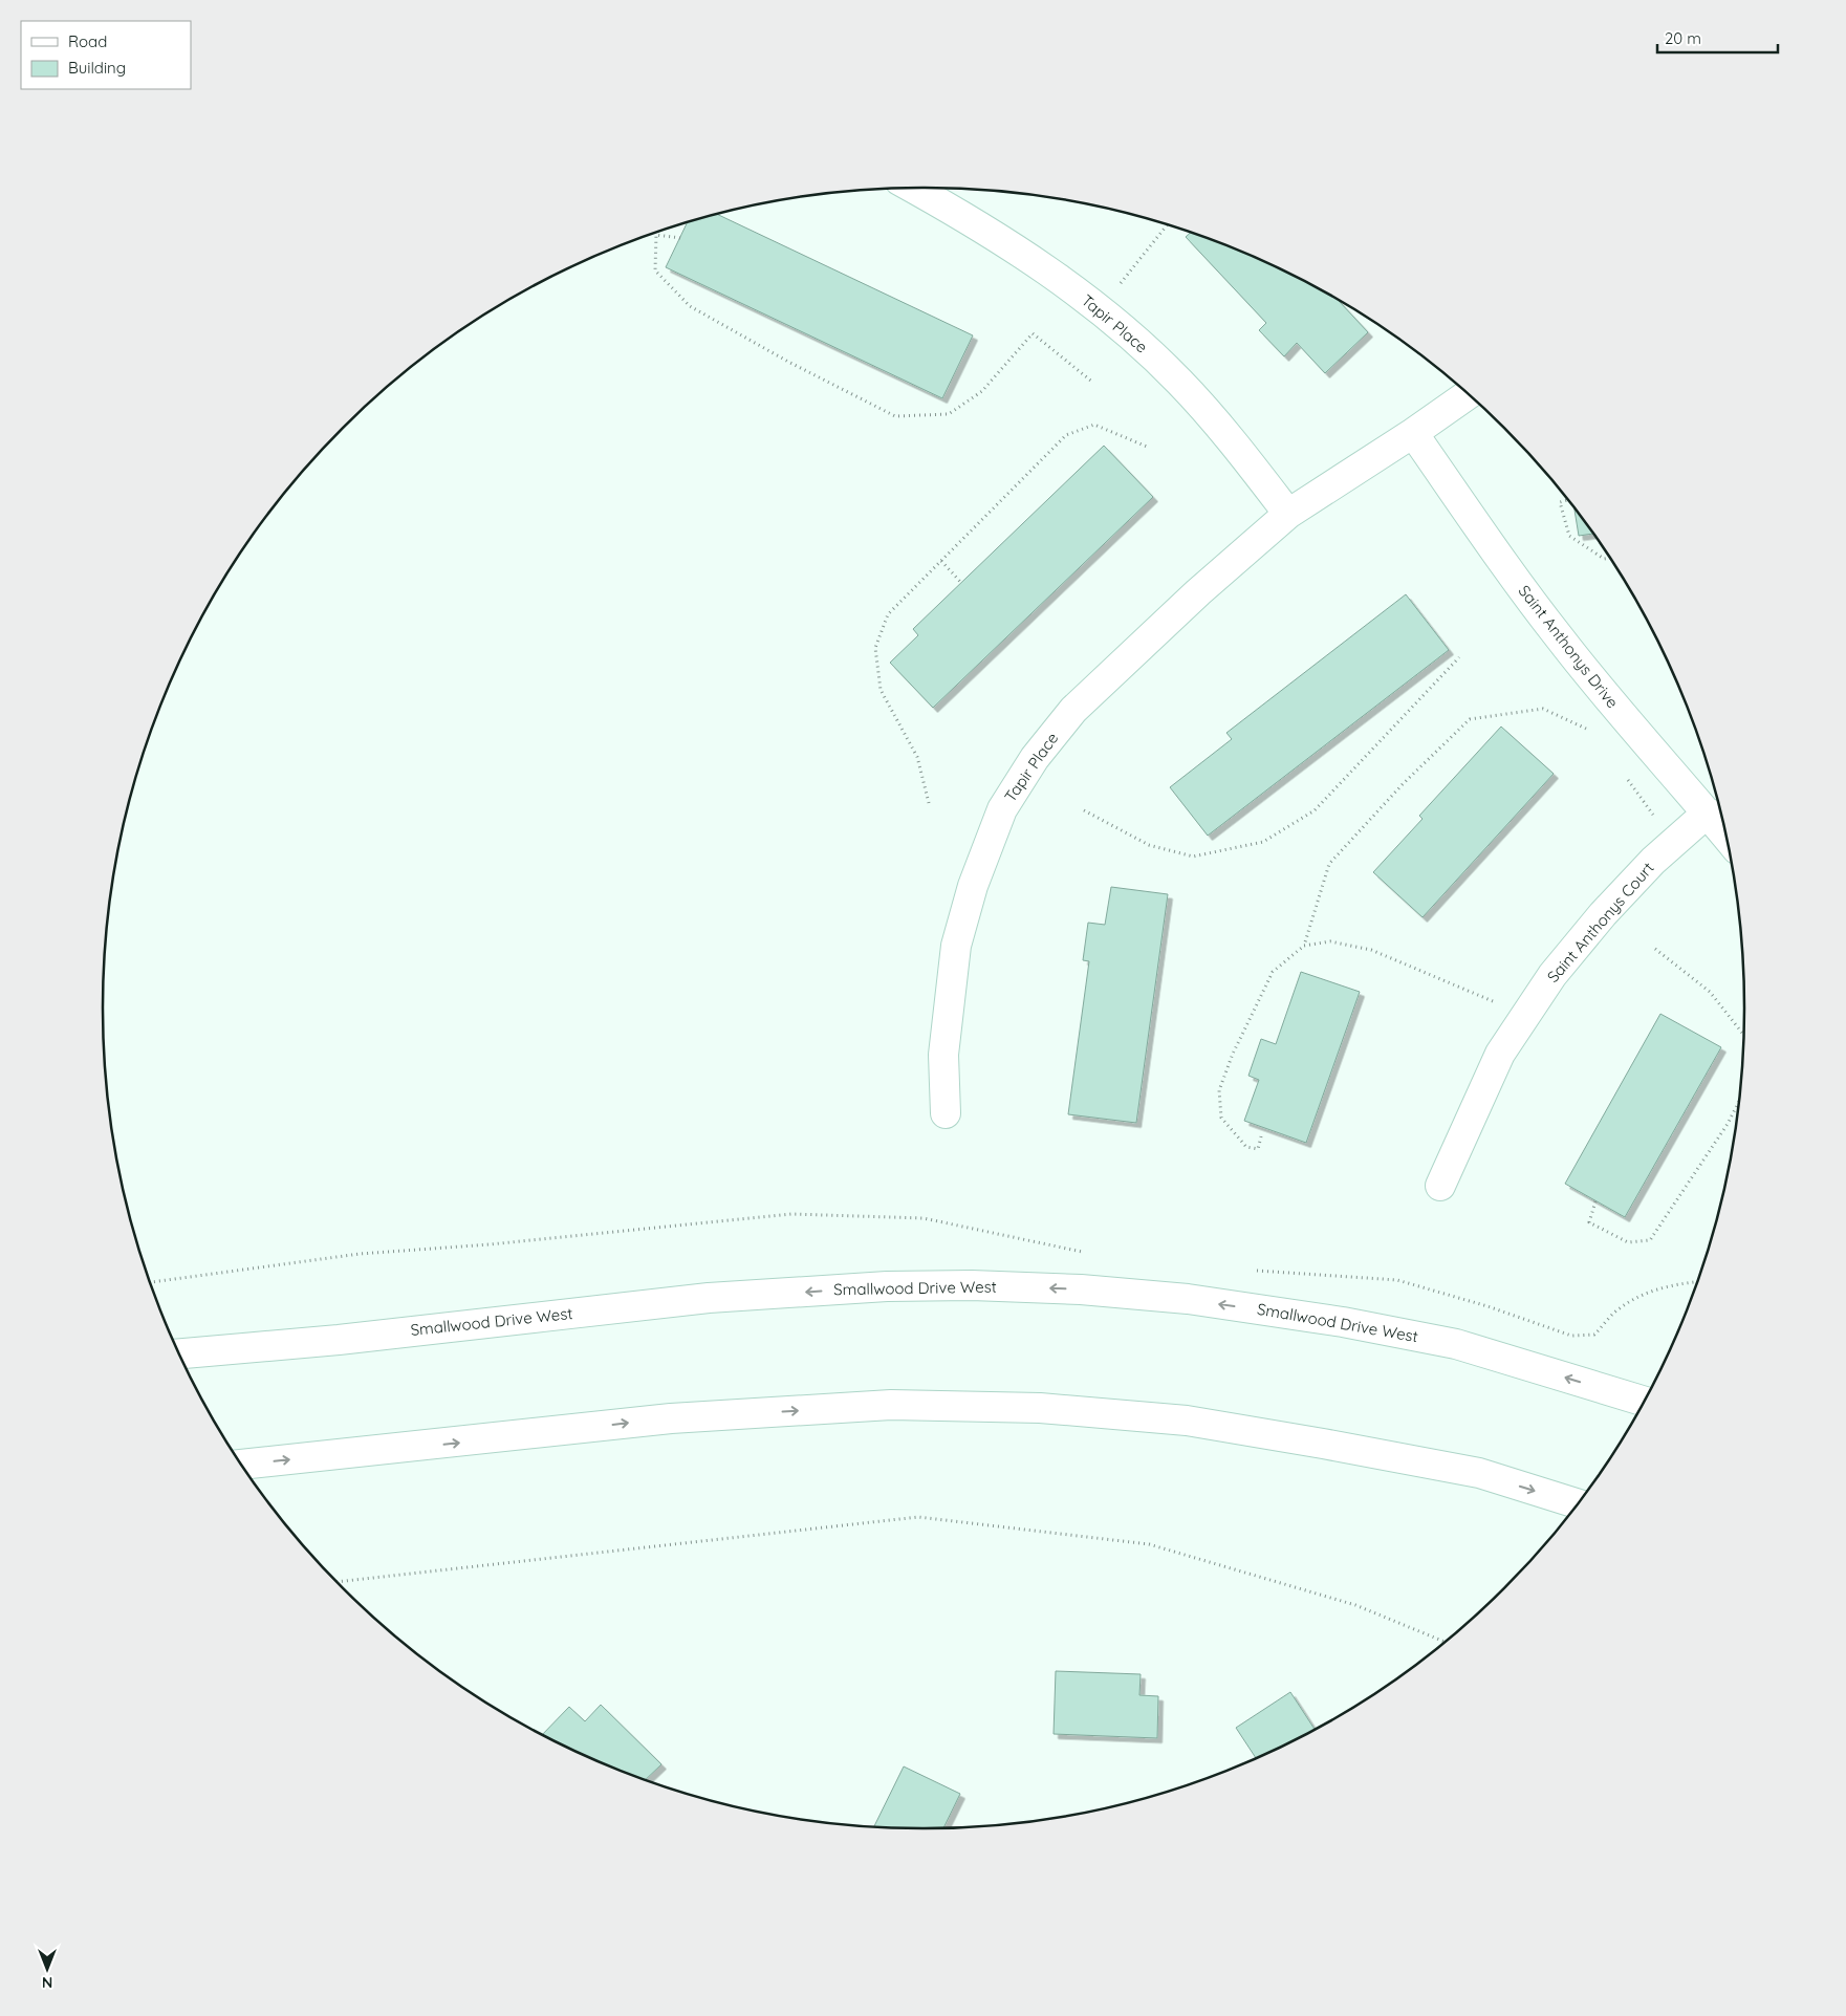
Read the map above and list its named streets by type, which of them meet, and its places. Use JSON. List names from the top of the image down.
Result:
{
  "streets": {
    "street": [
      "Tapir Place",
      "Saint Anthonys Drive",
      "Saint Anthonys Court",
      "Smallwood Drive West"
    ]
  },
  "crossings": [
    ["Tapir Place", "Saint Anthonys Drive"],
    ["Saint Anthonys Drive", "Saint Anthonys Court"]
  ],
  "legend": ["Road", "Building"],
  "scale_bar": "20 m",
  "north": "bottom"
}
